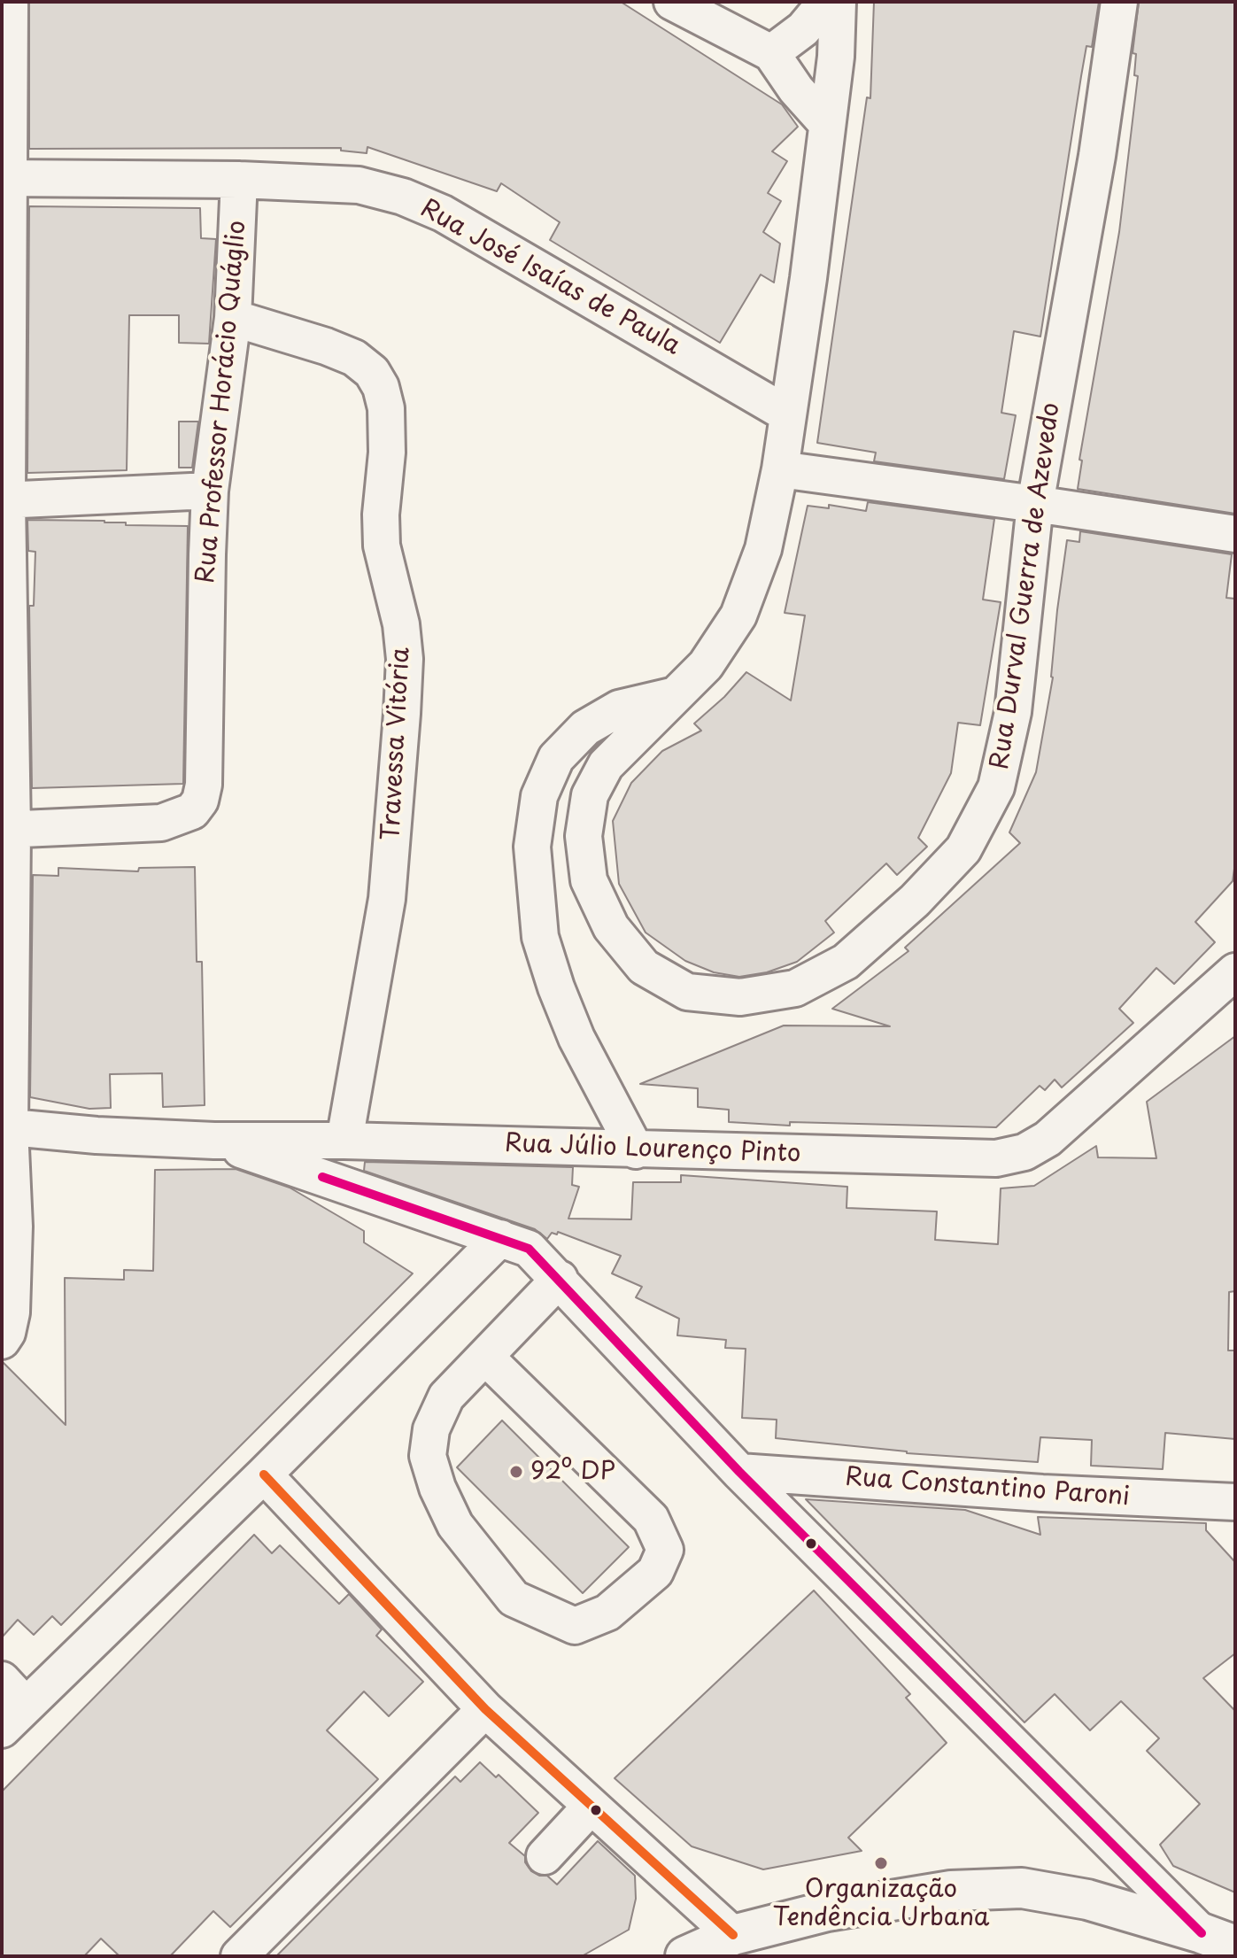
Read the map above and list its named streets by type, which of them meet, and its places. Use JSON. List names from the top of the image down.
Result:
{
  "streets": {
    "street": [
      "Rua José Isaías de Paula",
      "Rua Professor Horácio Quáglio",
      "Rua Durval Guerra de Azevedo",
      "Travessa Vitória",
      "Rua Júlio Lourenço Pinto",
      "Rua Constantino Paroni"
    ]
  },
  "crossings": [
    ["Rua José Isaías de Paula", "Rua Professor Horácio Quáglio"],
    ["Rua José Isaías de Paula", "Rua Durval Guerra de Azevedo"],
    ["Rua Professor Horácio Quáglio", "Travessa Vitória"],
    ["Travessa Vitória", "Rua Júlio Lourenço Pinto"]
  ],
  "places": ["92º DP", "Organização Tendência Urbana"]
}
